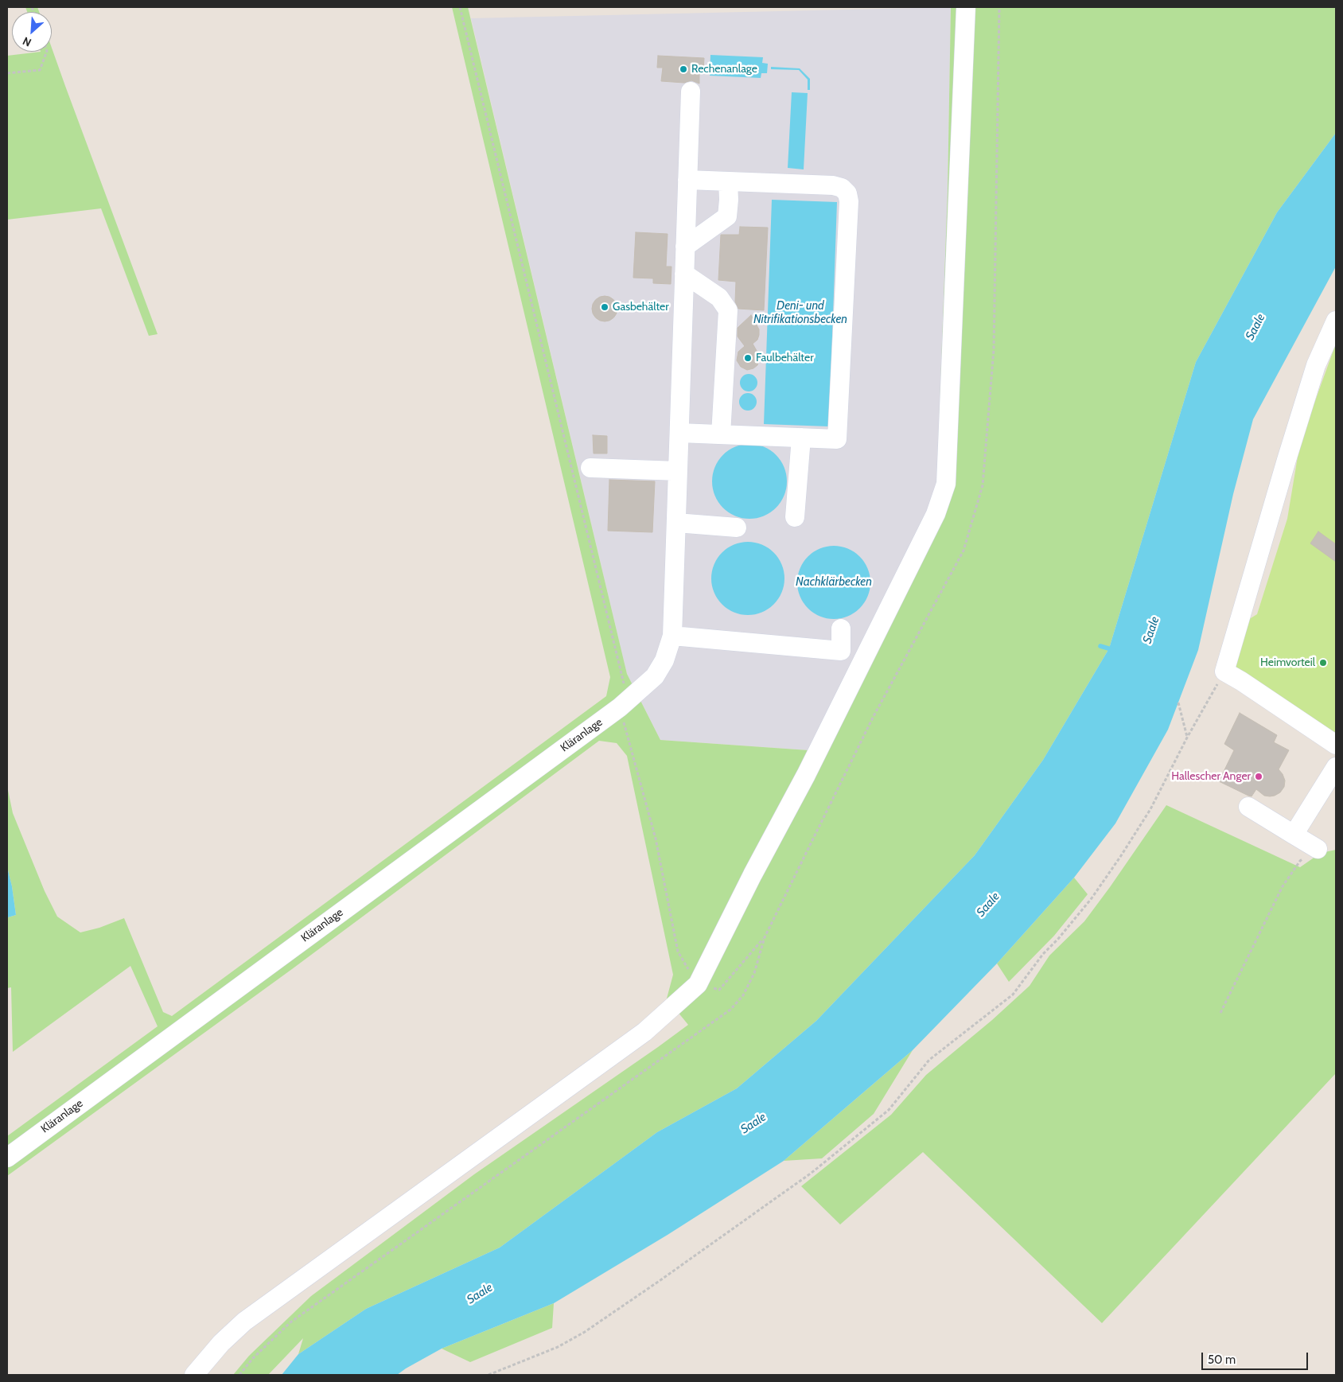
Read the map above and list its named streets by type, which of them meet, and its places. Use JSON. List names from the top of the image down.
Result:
{
  "streets": {
    "lane": ["Kläranlage"]
  },
  "water": ["Deni- und Nitrifikationsbecken", "Saale", "Nachklärbecken"],
  "places": [
    "Rechenanlage",
    "Gasbehälter",
    "Faulbehälter",
    "Heimvorteil",
    "Hallescher Anger"
  ],
  "scale_bar": "50 m",
  "north": "bottom left"
}
